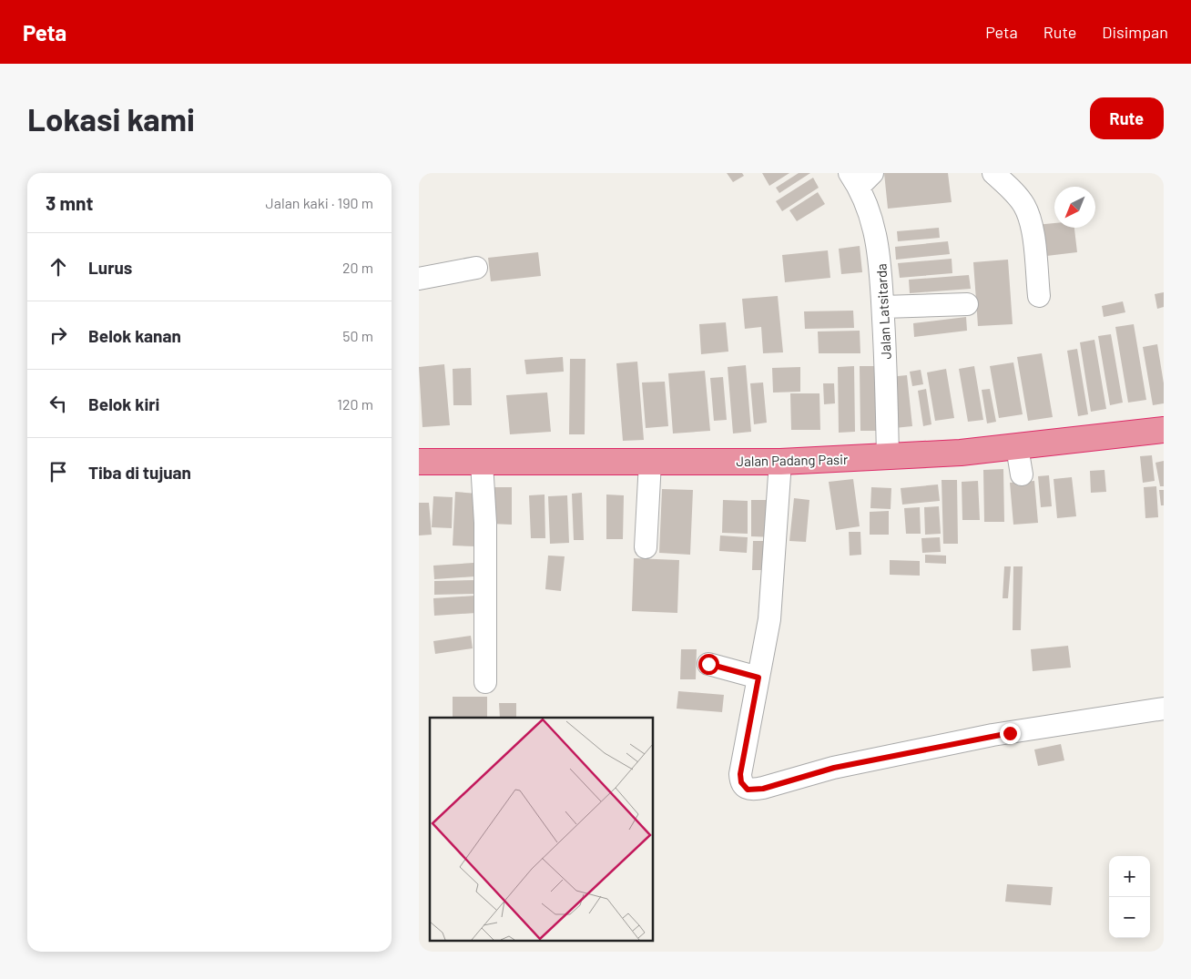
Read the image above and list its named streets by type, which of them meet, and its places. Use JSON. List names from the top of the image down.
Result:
{
  "streets": {
    "highway": ["Jalan Padang Pasir"],
    "street": ["Jalan Latsitarda"]
  },
  "crossings": [
    ["Jalan Latsitarda", "Jalan Padang Pasir"]
  ],
  "north": "bottom left",
  "page": {
    "header": "Peta",
    "nav": ["Peta", "Rute", "Disimpan"],
    "buttons": "Rute",
    "title": "Lokasi kami",
    "heading": ["3 mnt", "Jalan kaki · 190 m"],
    "list": [
      ["Lurus", "20 m"],
      ["Belok kanan", "50 m"],
      ["Belok kiri", "120 m"],
      "Tiba di tujuan"
    ],
    "map_buttons": ["+", "−"]
  }
}
